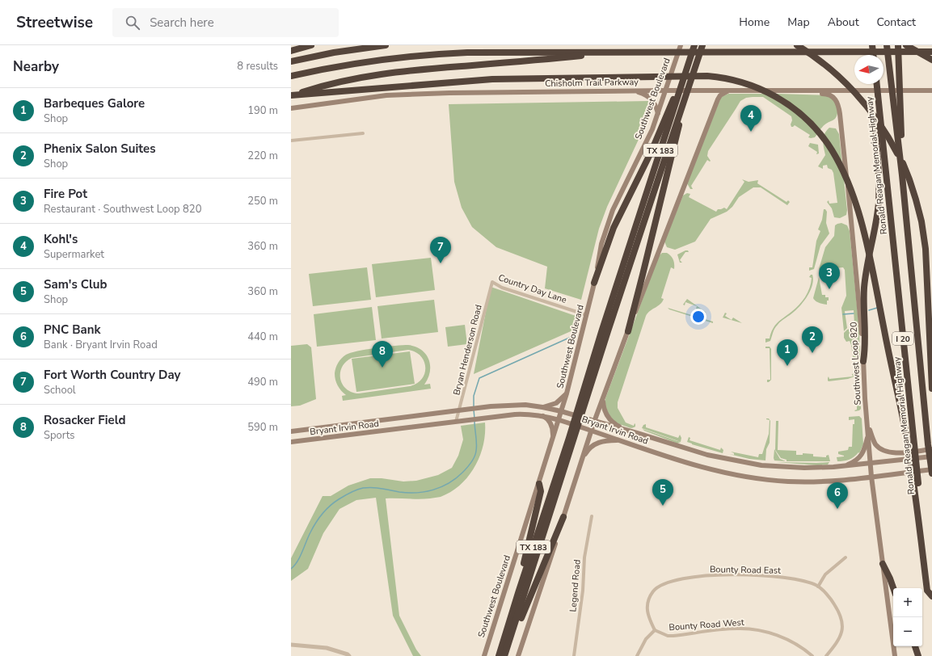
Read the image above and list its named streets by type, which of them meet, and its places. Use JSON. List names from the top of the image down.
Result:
{
  "streets": {
    "highway": ["TX 183", "Ronald Reagan Memorial Highway", "I 20"],
    "main road": [
      "Chisholm Trail Parkway",
      "Southwest Boulevard",
      "Southwest Loop 820",
      "Bryant Irvin Road"
    ],
    "street": [
      "Country Day Lane",
      "Bryan Henderson Road",
      "Bounty Road East",
      "Legend Road",
      "Bounty Road West"
    ]
  },
  "crossings": [
    ["Chisholm Trail Parkway", "Southwest Boulevard"],
    ["Chisholm Trail Parkway", "Southwest Loop 820"],
    ["Southwest Boulevard", "Country Day Lane"],
    ["Southwest Boulevard", "Bryant Irvin Road"],
    ["Country Day Lane", "Bryan Henderson Road"],
    ["I 20", "Bryant Irvin Road"],
    ["Bryan Henderson Road", "Bryant Irvin Road"],
    ["Southwest Loop 820", "Bryant Irvin Road"],
    ["Bounty Road East", "Bounty Road West"]
  ],
  "north": "left",
  "page": {
    "header": "Streetwise",
    "search": "Search here",
    "nav": [
      "Home",
      "Map",
      "About",
      "Contact"
    ],
    "heading": ["Nearby", "8 results"],
    "list": [
      {
        "mark": "1",
        "name": "Barbeques Galore",
        "note": "Shop",
        "value": "190 m"
      },
      {
        "mark": "2",
        "name": "Phenix Salon Suites",
        "note": "Shop",
        "value": "220 m"
      },
      {
        "mark": "3",
        "name": "Fire Pot",
        "note": "Restaurant · Southwest Loop 820",
        "value": "250 m"
      },
      {
        "mark": "4",
        "name": "Kohl's",
        "note": "Supermarket",
        "value": "360 m"
      },
      {
        "mark": "5",
        "name": "Sam's Club",
        "note": "Shop",
        "value": "360 m"
      },
      {
        "mark": "6",
        "name": "PNC Bank",
        "note": "Bank · Bryant Irvin Road",
        "value": "440 m"
      },
      {
        "mark": "7",
        "name": "Fort Worth Country Day",
        "note": "School",
        "value": "490 m"
      },
      {
        "mark": "8",
        "name": "Rosacker Field",
        "note": "Sports",
        "value": "590 m"
      }
    ],
    "pins": [
      "4",
      "7",
      "3",
      "2",
      "1",
      "8",
      "5",
      "6"
    ],
    "map_buttons": ["+", "−"]
  }
}
